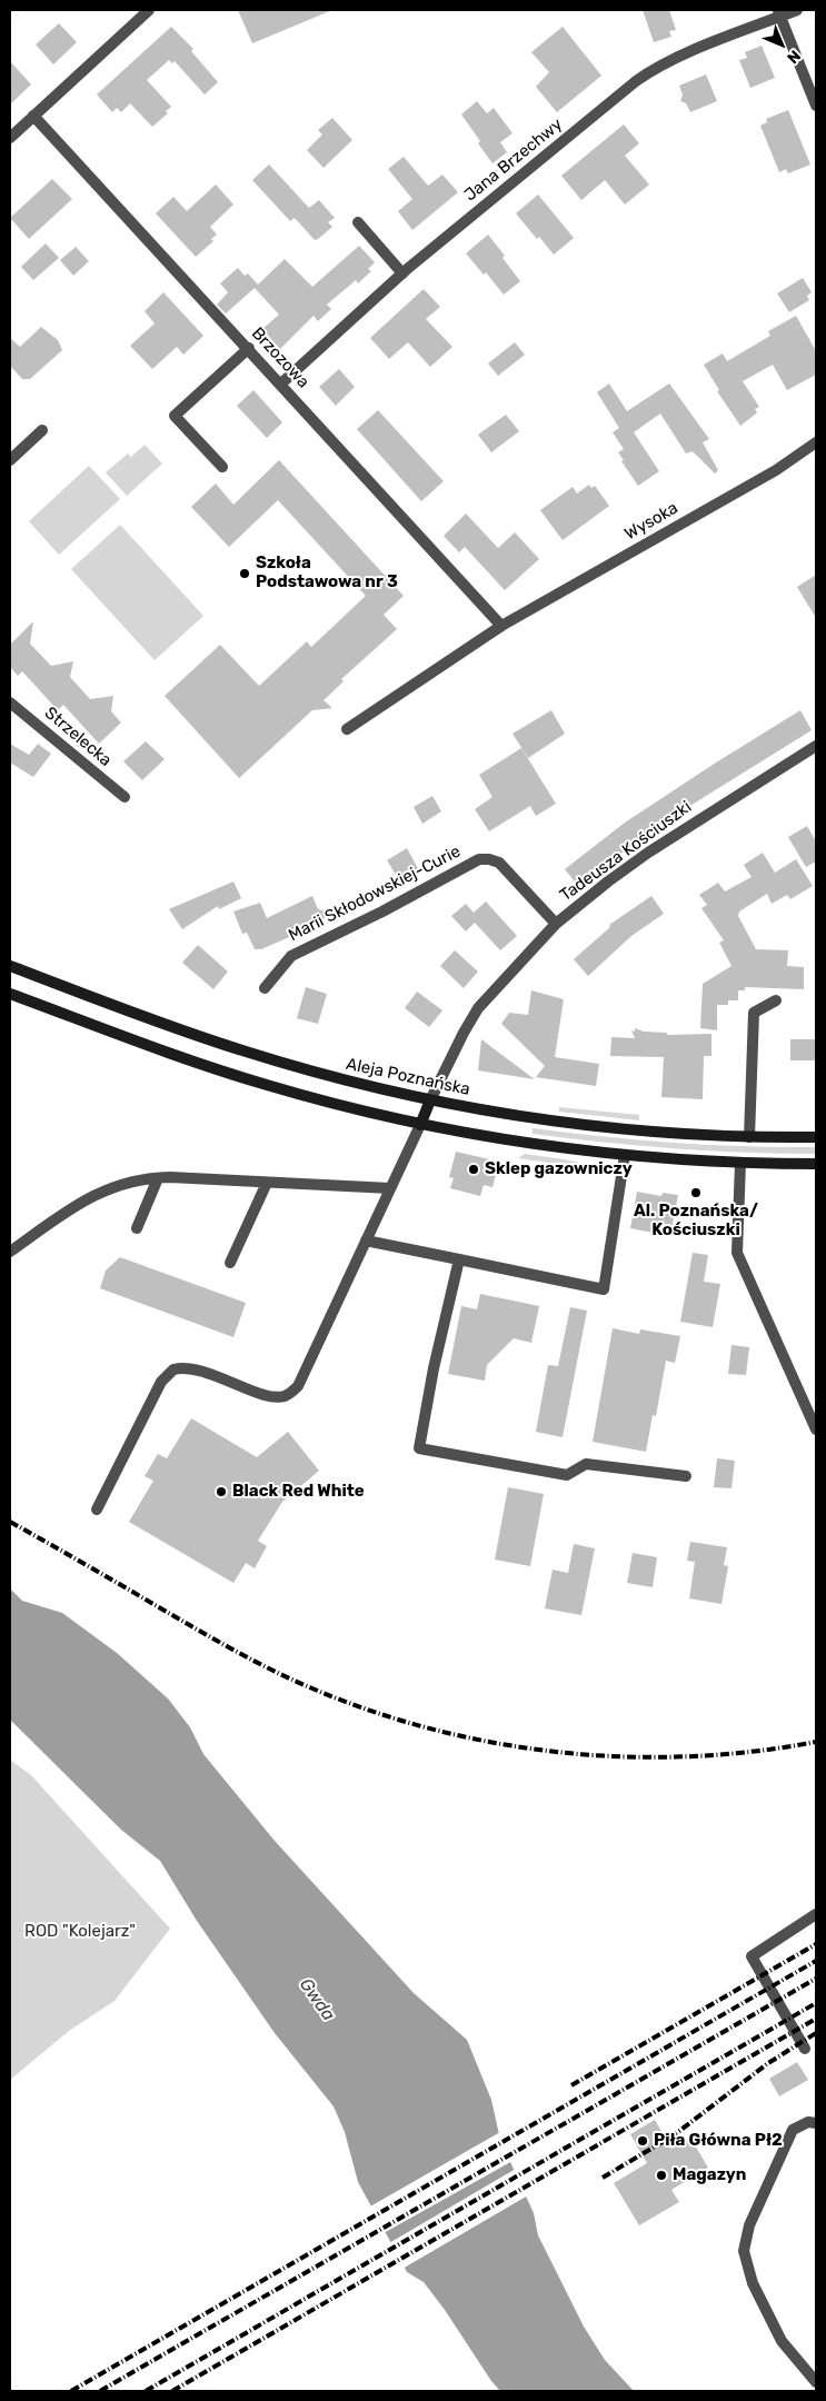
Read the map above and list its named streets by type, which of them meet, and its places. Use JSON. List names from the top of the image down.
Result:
{
  "streets": {
    "main road": ["Aleja Poznańska"],
    "street": [
      "Jana Brzechwy",
      "Brzozowa",
      "Wysoka",
      "Strzelecka",
      "Tadeusza Kościuszki",
      "Marii Skłodowskiej-Curie"
    ]
  },
  "crossings": [
    ["Jana Brzechwy", "Brzozowa"],
    ["Brzozowa", "Wysoka"],
    ["Tadeusza Kościuszki", "Marii Skłodowskiej-Curie"],
    ["Tadeusza Kościuszki", "Aleja Poznańska"]
  ],
  "water": ["Gwda"],
  "parks": ["ROD \"Kolejarz\""],
  "places": [
    "Szkoła Podstawowa nr 3",
    "Sklep gazowniczy",
    "Al. Poznańska/ Kościuszki",
    "Black Red White",
    "Piła Główna Pł2",
    "Magazyn"
  ],
  "north": "bottom right"
}
